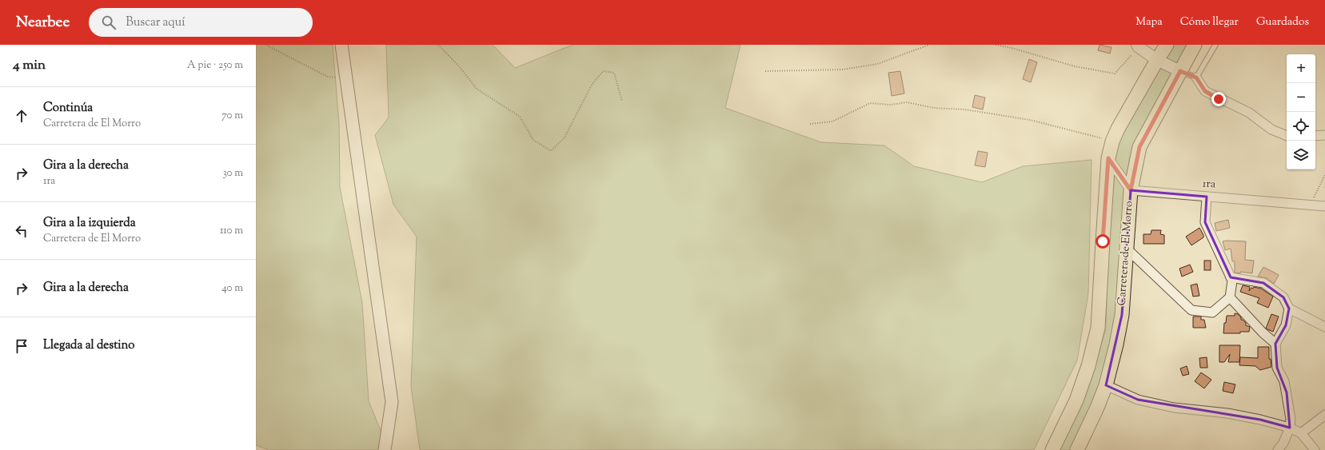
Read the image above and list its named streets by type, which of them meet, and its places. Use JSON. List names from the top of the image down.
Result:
{
  "streets": {
    "main road": ["Carretera de El Morro"],
    "street": ["1ra"]
  },
  "crossings": [
    ["1ra", "Carretera de El Morro"]
  ],
  "page": {
    "header": "Nearbee",
    "search": "Buscar aquí",
    "nav": ["Mapa", "Cómo llegar", "Guardados"],
    "heading": ["4 min", "A pie · 250 m"],
    "map_buttons": ["+", "−"],
    "list": [
      ["Continúa", "Carretera de El Morro", "70 m"],
      ["Gira a la derecha", "1ra", "30 m"],
      ["Gira a la izquierda", "Carretera de El Morro", "110 m"],
      ["Gira a la derecha", "40 m"],
      "Llegada al destino"
    ]
  }
}
